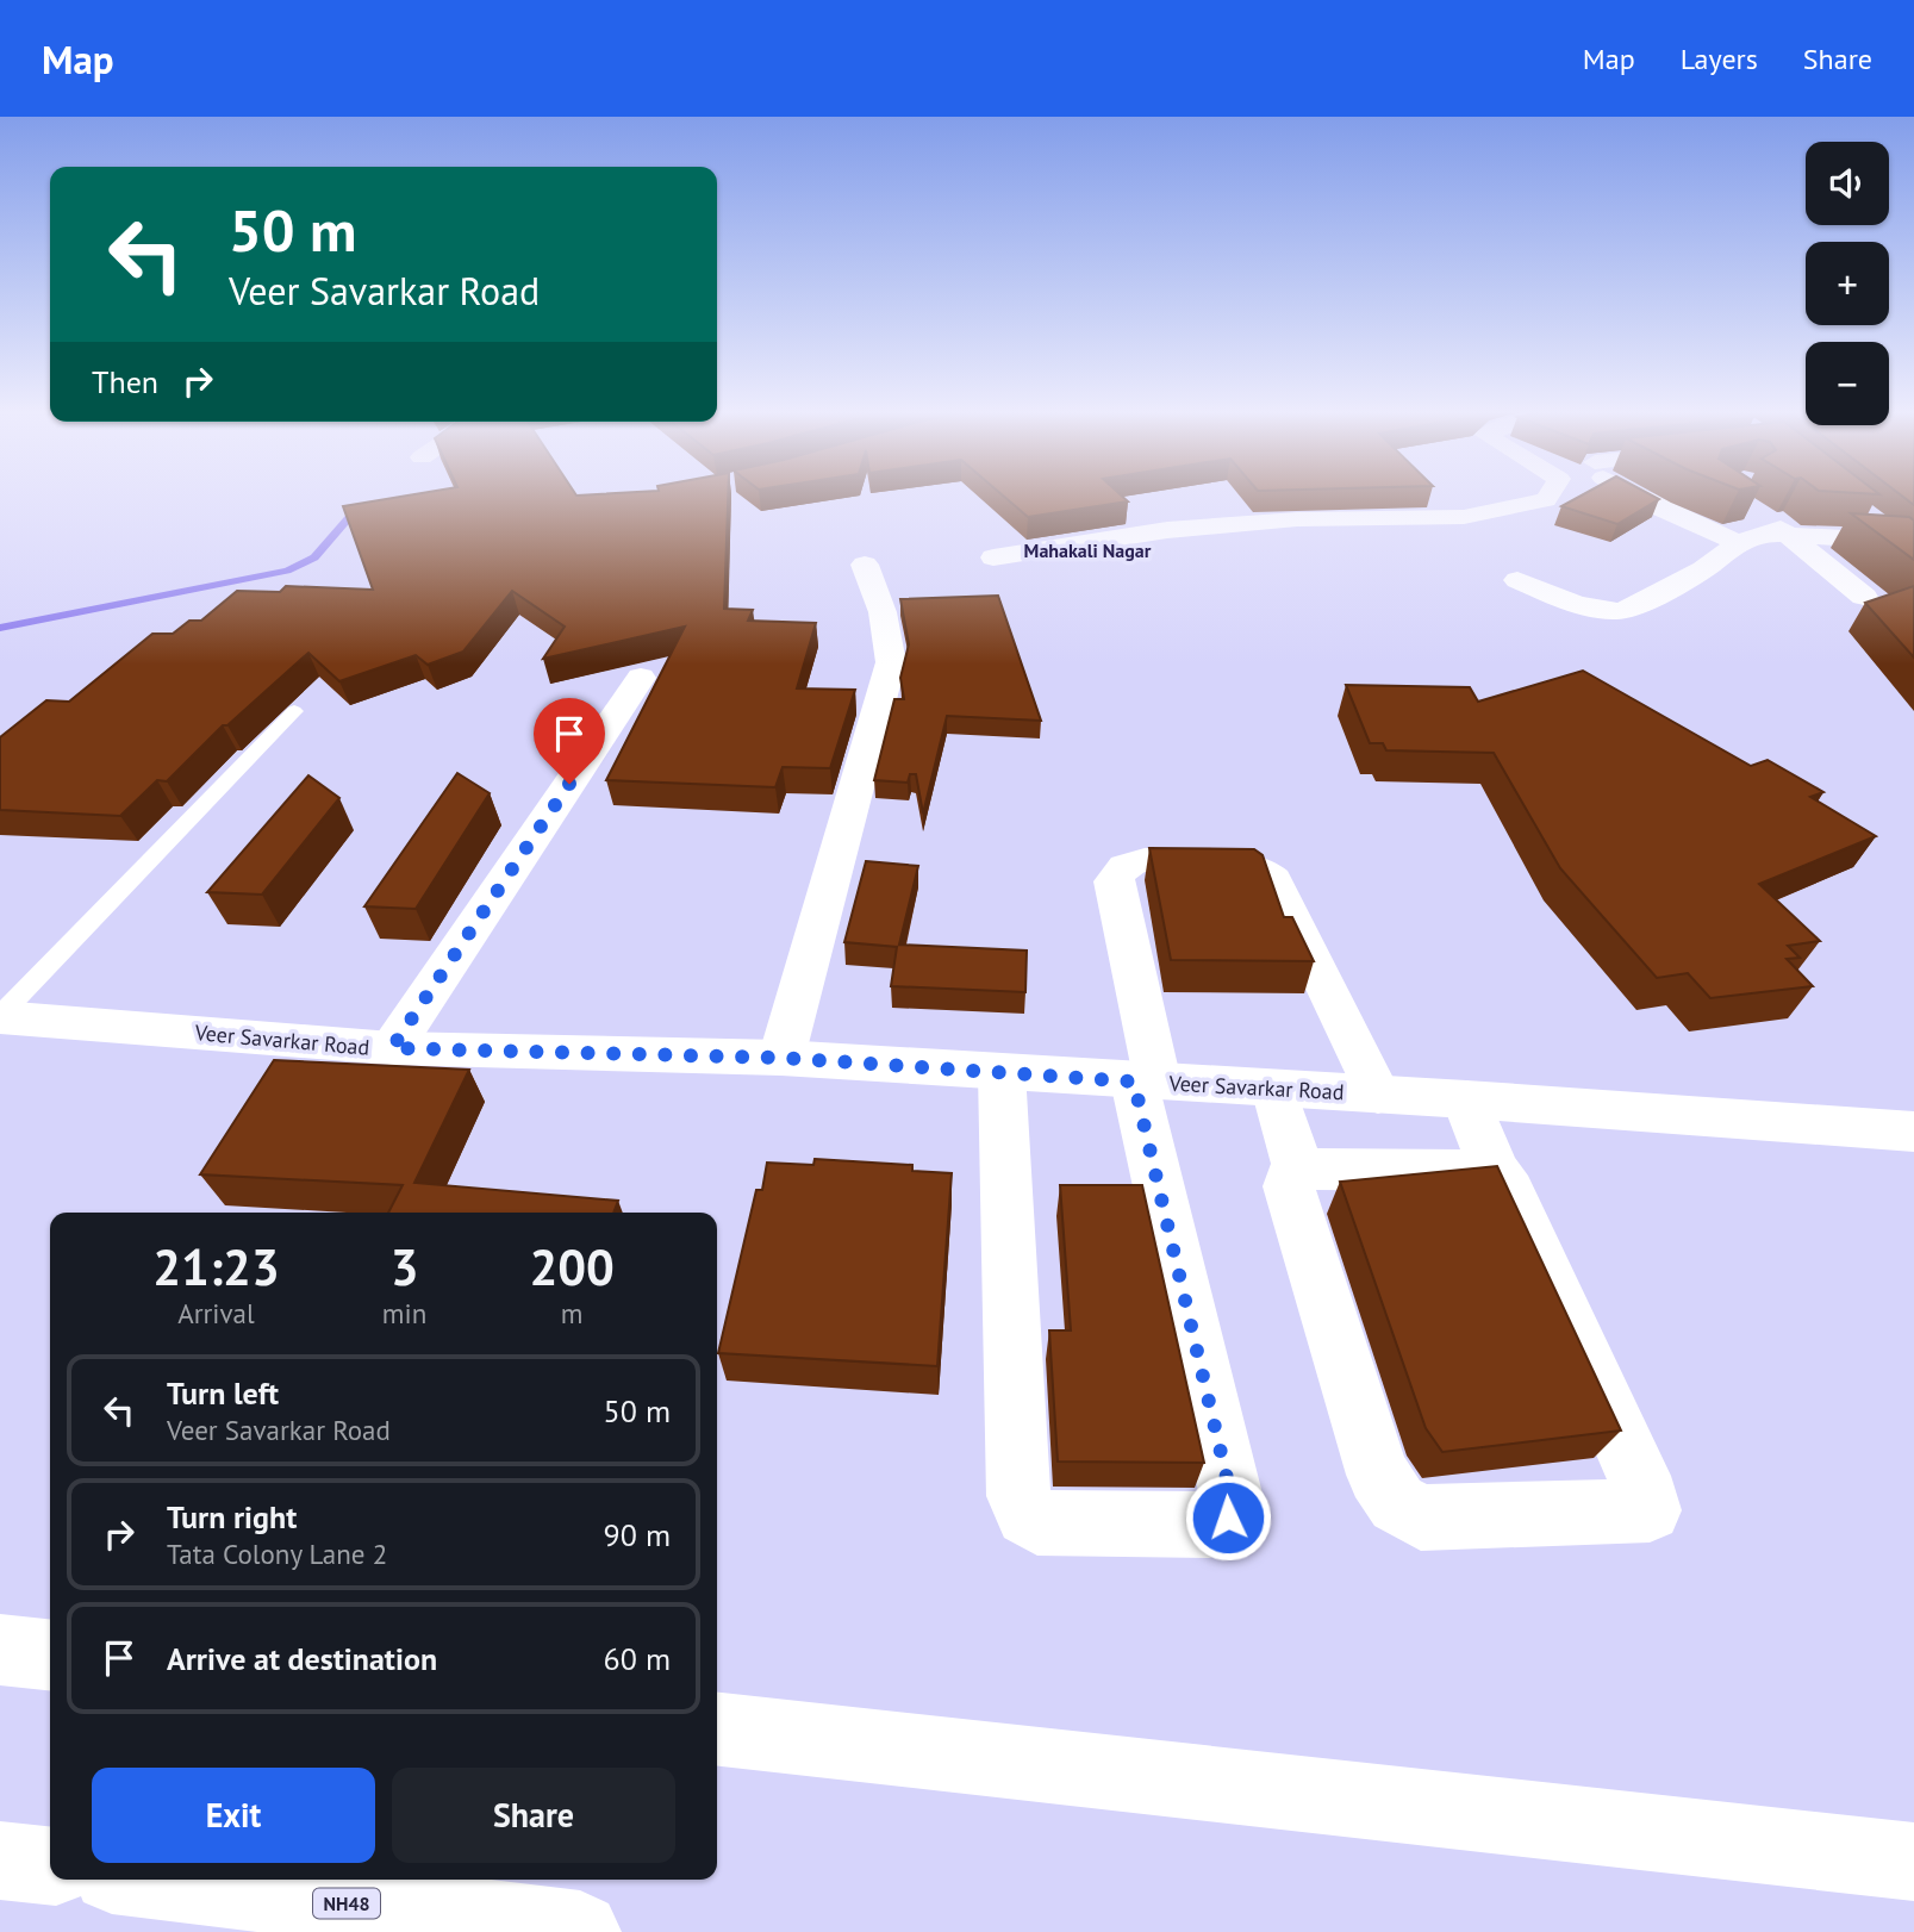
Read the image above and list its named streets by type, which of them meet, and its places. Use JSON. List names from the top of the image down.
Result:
{
  "streets": {
    "main road": ["Veer Savarkar Road", "NH48"]
  },
  "districts": ["Mahakali Nagar"],
  "page": {
    "header": "Map",
    "nav": ["Map", "Layers", "Share"],
    "map_buttons": ["+", "−"],
    "turn": ["50 m", "Veer Savarkar Road"],
    "then": "Then",
    "eta": [
      "21:23",
      "Arrival",
      "3",
      "min",
      "200",
      "m"
    ],
    "list": [
      {
        "name": "Turn left",
        "note": "Veer Savarkar Road",
        "value": "50 m"
      },
      {
        "name": "Turn right",
        "note": "Tata Colony Lane 2",
        "value": "90 m"
      },
      {
        "name": "Arrive at destination",
        "value": "60 m"
      }
    ],
    "buttons": ["Exit", "Share"]
  }
}
